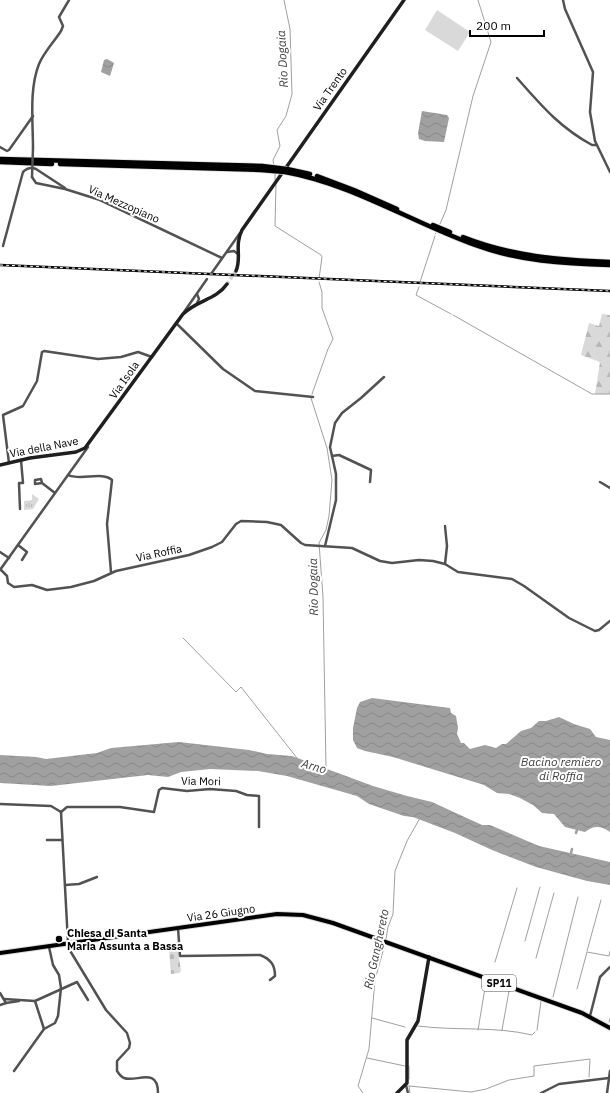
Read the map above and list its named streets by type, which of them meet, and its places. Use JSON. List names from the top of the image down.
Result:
{
  "streets": {
    "main road": ["Via 26 Giugno", "SP11"],
    "street": [
      "Via Trento",
      "Via Mezzopiano",
      "Via Isola",
      "Via della Nave",
      "Via Roffia",
      "Via Mori"
    ]
  },
  "crossings": [
    ["Via Isola", "Via della Nave"],
    ["Via Isola", "Via Roffia"],
    ["Via 26 Giugno", "SP11"]
  ],
  "water": [
    "Rio Dogaia",
    "Bacino remiero di Roffia",
    "Arno",
    "Rio Ganghereto"
  ],
  "places": ["Chiesa di Santa Maria Assunta a Bassa"],
  "scale_bar": "200 m"
}
